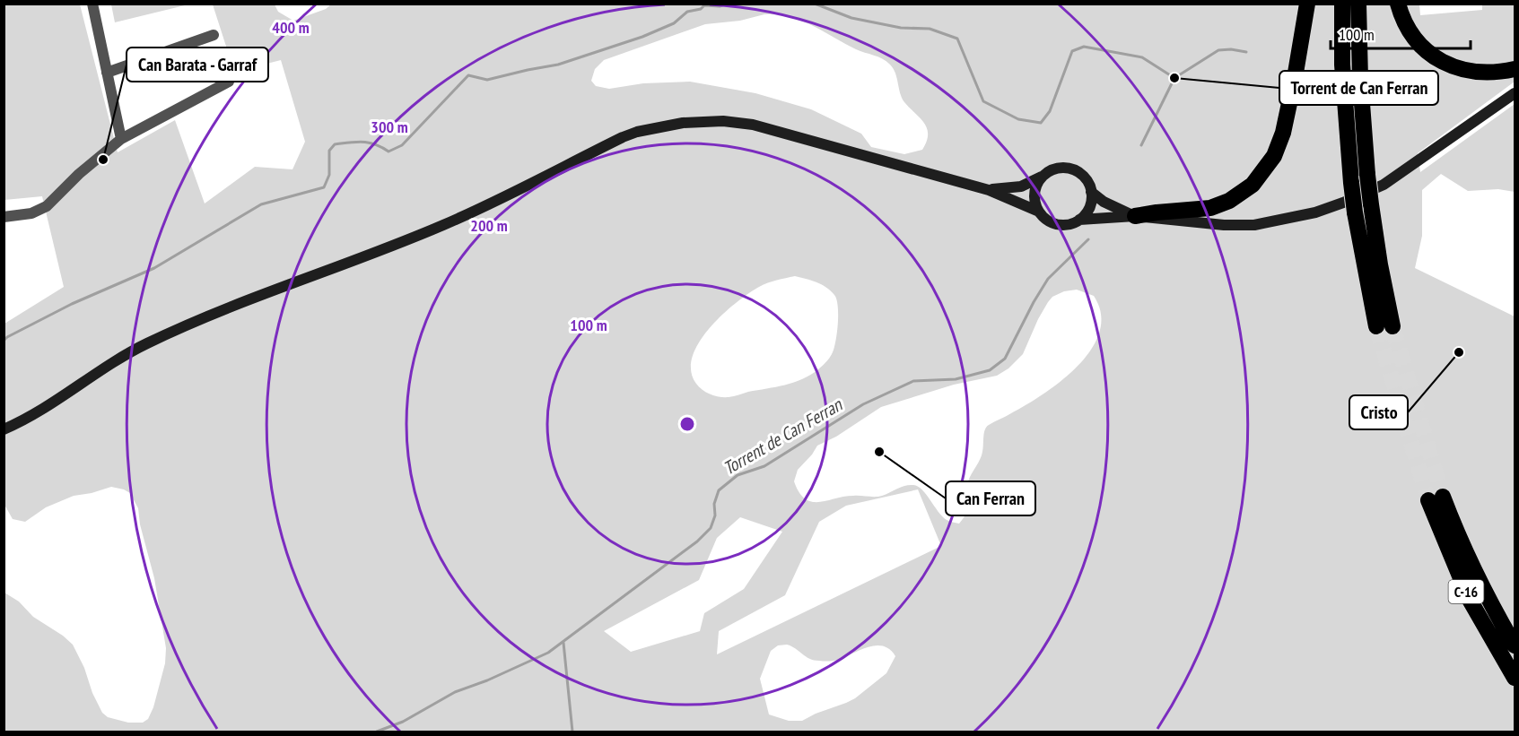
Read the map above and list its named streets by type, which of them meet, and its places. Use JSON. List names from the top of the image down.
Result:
{
  "streets": {
    "highway": ["C-16"]
  },
  "water": ["Torrent de Can Ferran"],
  "places": [
    "Torrent de Can Ferran",
    "Can Barata - Garraf",
    "Cristo",
    "Can Ferran"
  ],
  "scale_bar": "100 m",
  "rings": [
    "400 m",
    "300 m",
    "200 m",
    "100 m"
  ]
}
